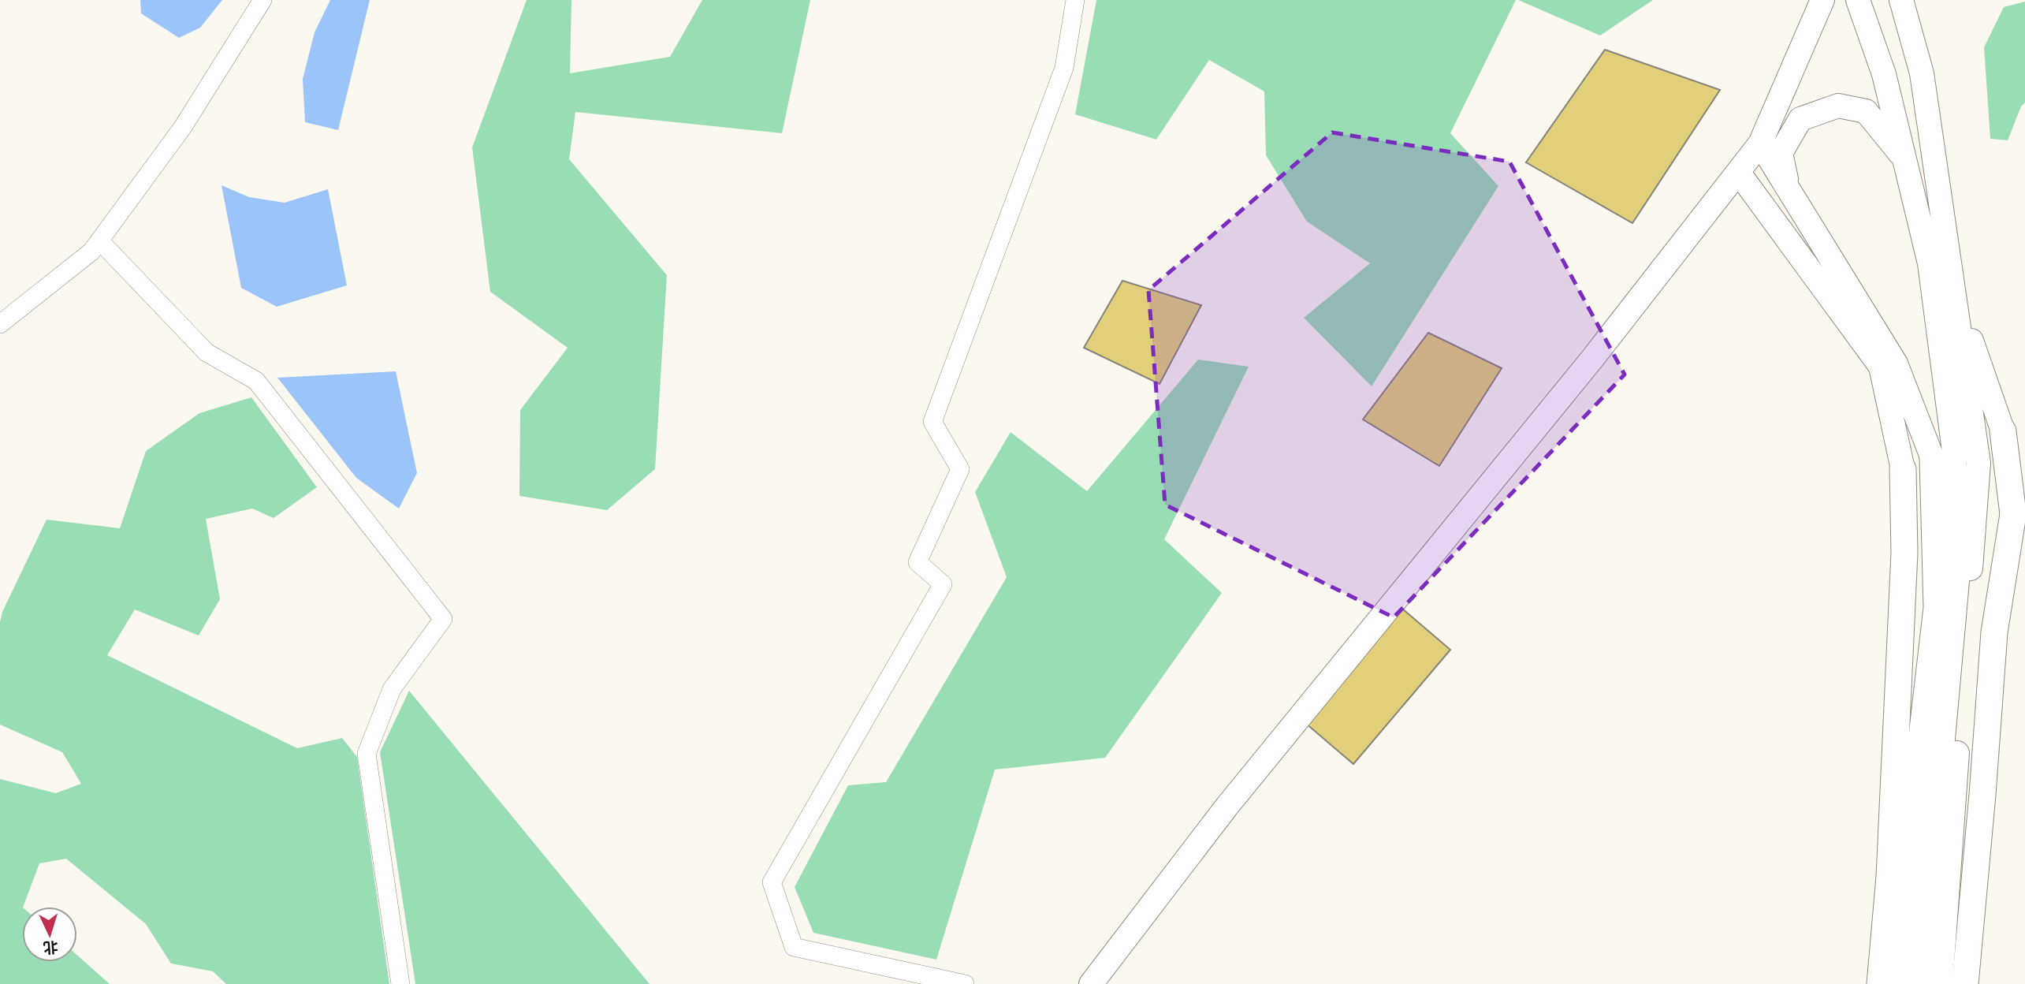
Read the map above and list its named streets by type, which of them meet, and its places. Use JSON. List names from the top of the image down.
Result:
{
  "north": "bottom"
}
